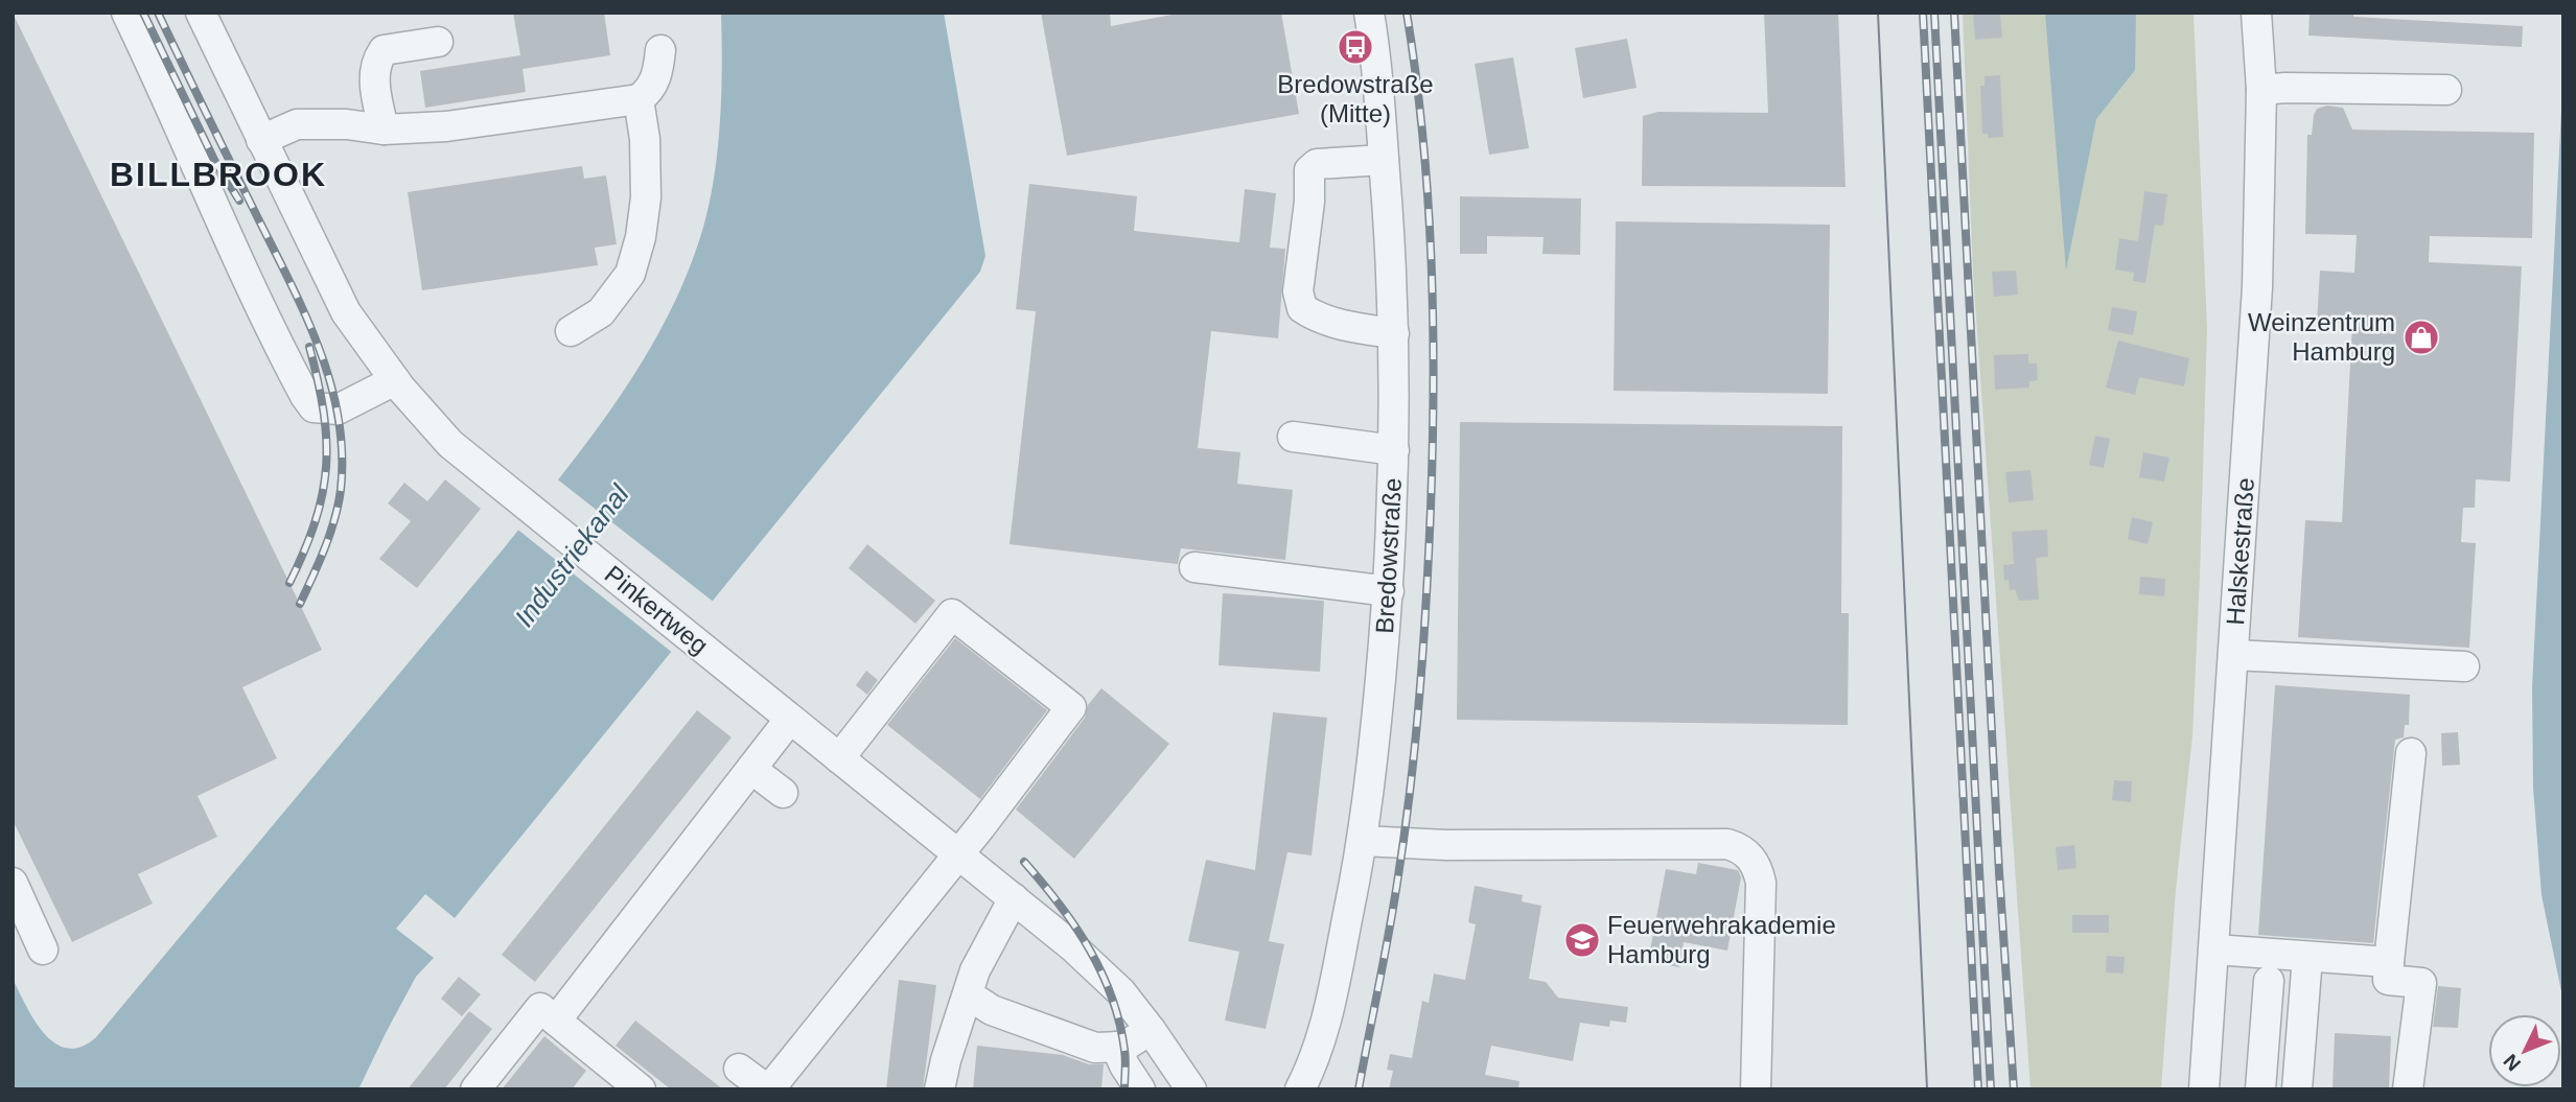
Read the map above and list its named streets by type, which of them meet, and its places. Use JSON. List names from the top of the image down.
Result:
{
  "streets": {
    "street": ["Halskestraße", "Bredowstraße", "Pinkertweg"]
  },
  "districts": ["BILLBROOK"],
  "water": ["Industriekanal"],
  "places": {
    "bus stop": ["Bredowstraße (Mitte)"],
    "shop": ["Weinzentrum Hamburg"],
    "school or university": ["Feuerwehrakademie Hamburg"]
  },
  "north": "bottom left"
}
